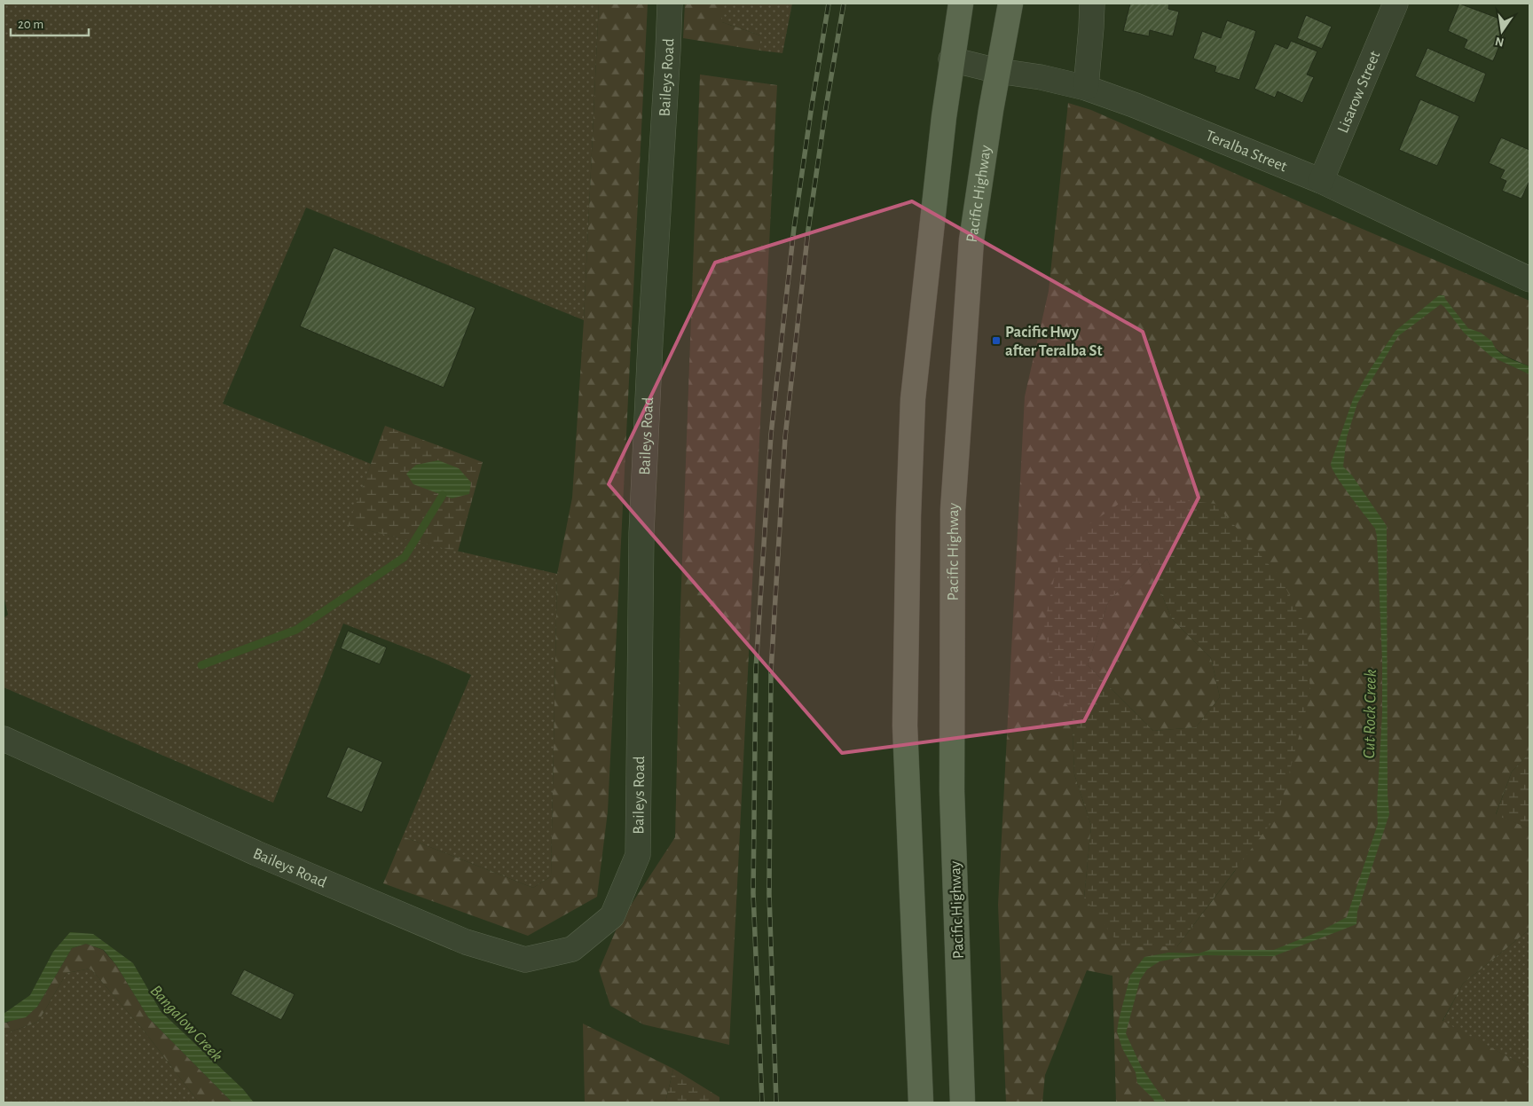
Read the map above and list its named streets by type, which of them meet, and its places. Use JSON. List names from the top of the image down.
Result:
{
  "streets": {
    "main road": ["Pacific Highway"],
    "street": ["Baileys Road", "Lisarow Street", "Teralba Street"]
  },
  "crossings": [
    ["Lisarow Street", "Teralba Street"],
    ["Teralba Street", "Pacific Highway"]
  ],
  "water": ["Cut Rock Creek", "Bangalow Creek"],
  "places": {
    "transit": ["Pacific Hwy after Teralba St"]
  },
  "scale_bar": "20 m",
  "north": "bottom"
}
